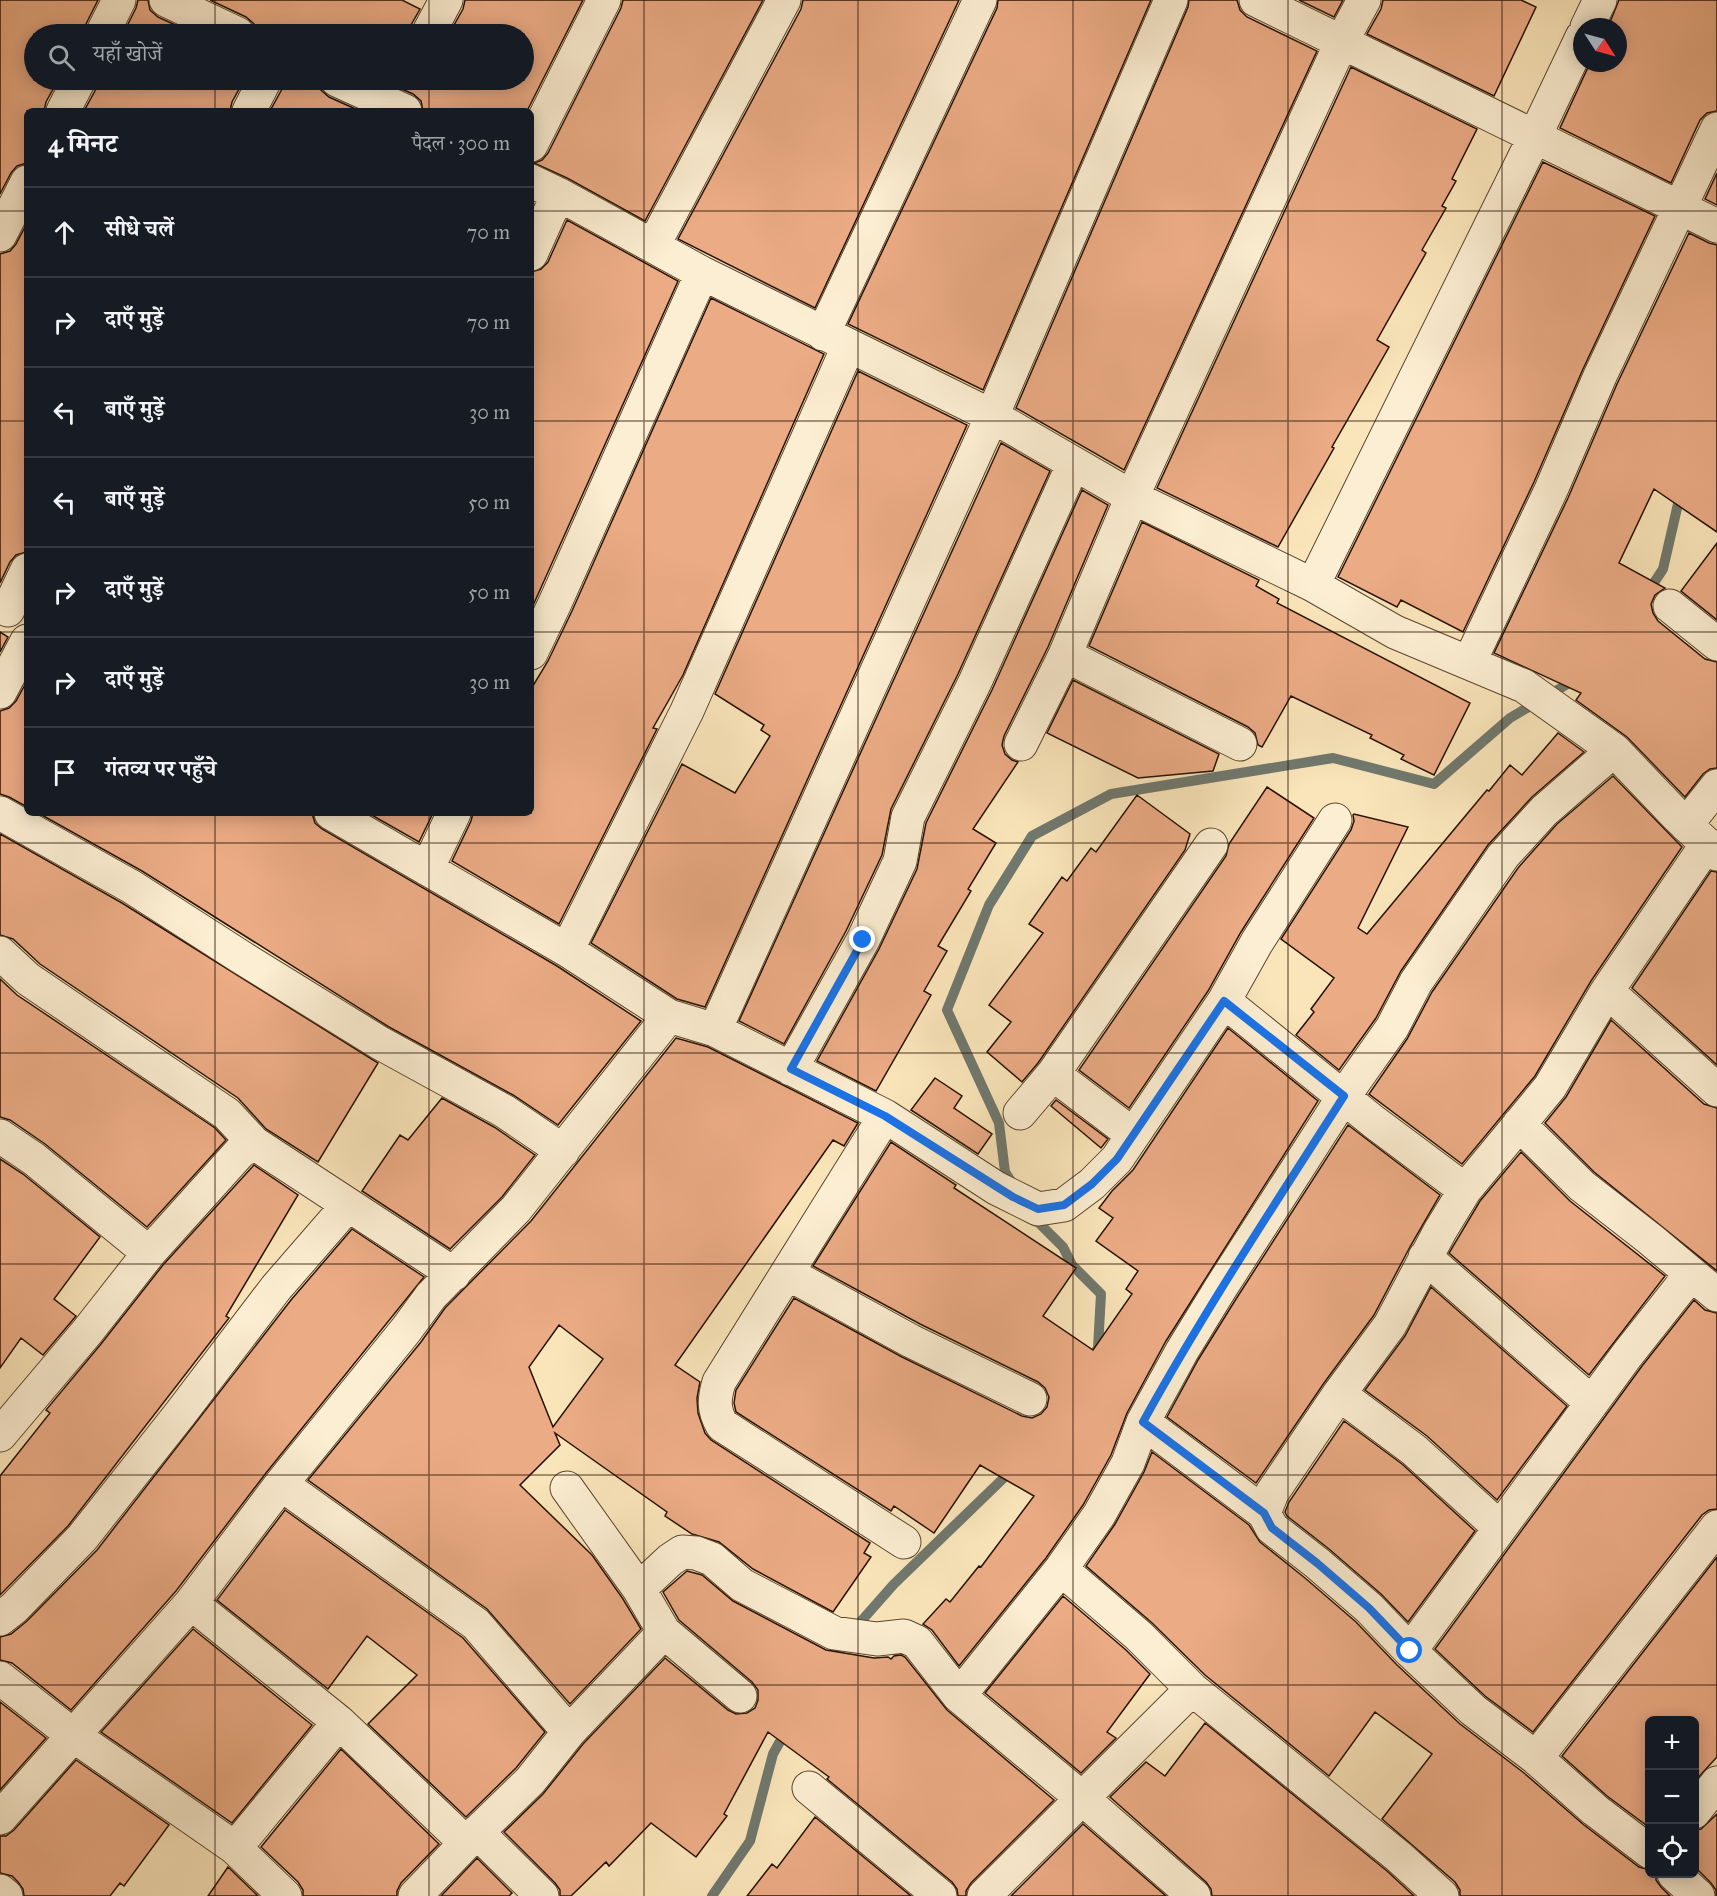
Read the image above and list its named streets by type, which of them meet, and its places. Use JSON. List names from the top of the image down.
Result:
{
  "north": "bottom right",
  "page": {
    "search": "यहाँ खोजें",
    "heading": ["4 मिनट", "पैदल · 300 m"],
    "list": [
      ["सीधे चलें", "70 m"],
      ["दाएँ मुड़ें", "70 m"],
      ["बाएँ मुड़ें", "30 m"],
      ["बाएँ मुड़ें", "50 m"],
      ["दाएँ मुड़ें", "50 m"],
      ["दाएँ मुड़ें", "30 m"],
      "गंतव्य पर पहुँचे"
    ],
    "map_buttons": ["+", "−"]
  }
}
